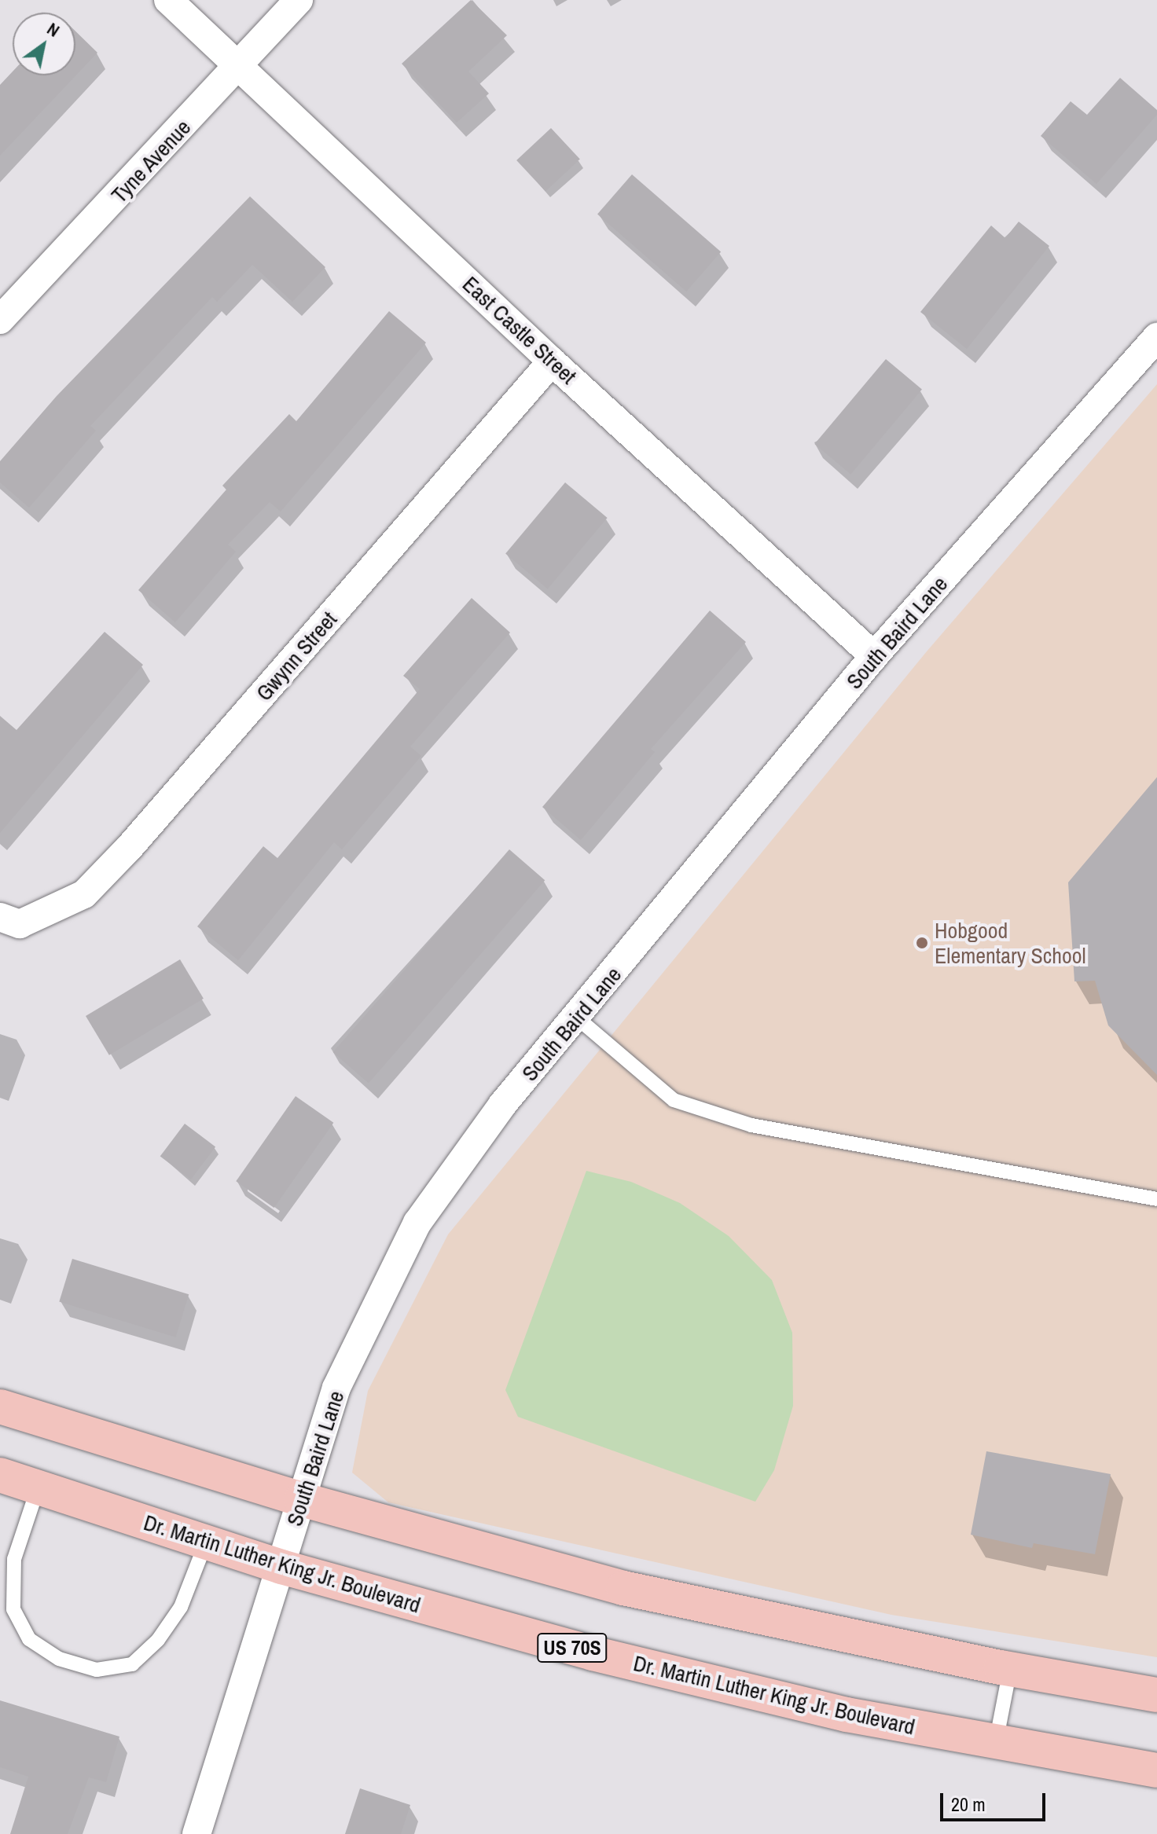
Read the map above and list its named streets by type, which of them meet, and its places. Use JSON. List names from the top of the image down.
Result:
{
  "streets": {
    "main road": ["Dr. Martin Luther King Jr. Boulevard", "US 70S"],
    "street": [
      "Tyne Avenue",
      "East Castle Street",
      "South Baird Lane",
      "Gwynn Street"
    ]
  },
  "crossings": [
    ["Tyne Avenue", "East Castle Street"],
    ["East Castle Street", "South Baird Lane"],
    ["East Castle Street", "Gwynn Street"],
    ["South Baird Lane", "Dr. Martin Luther King Jr. Boulevard"]
  ],
  "places": ["Hobgood Elementary School"],
  "scale_bar": "20 m",
  "north": "top right"
}
